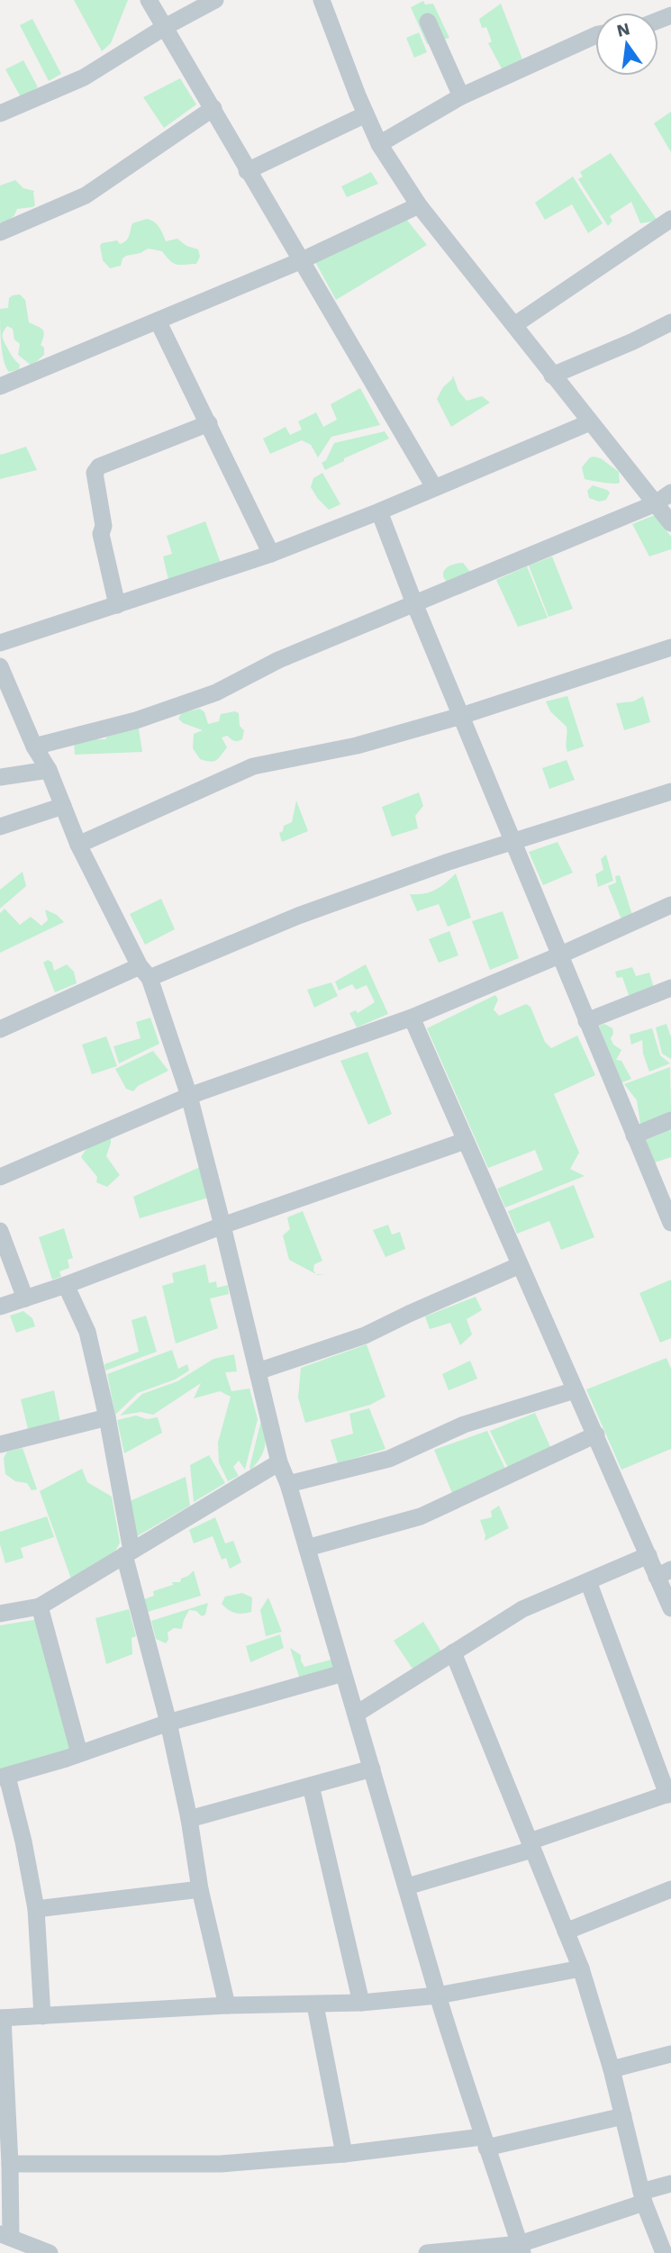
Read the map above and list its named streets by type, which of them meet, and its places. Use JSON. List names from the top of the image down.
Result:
{
  "north": "top"
}
